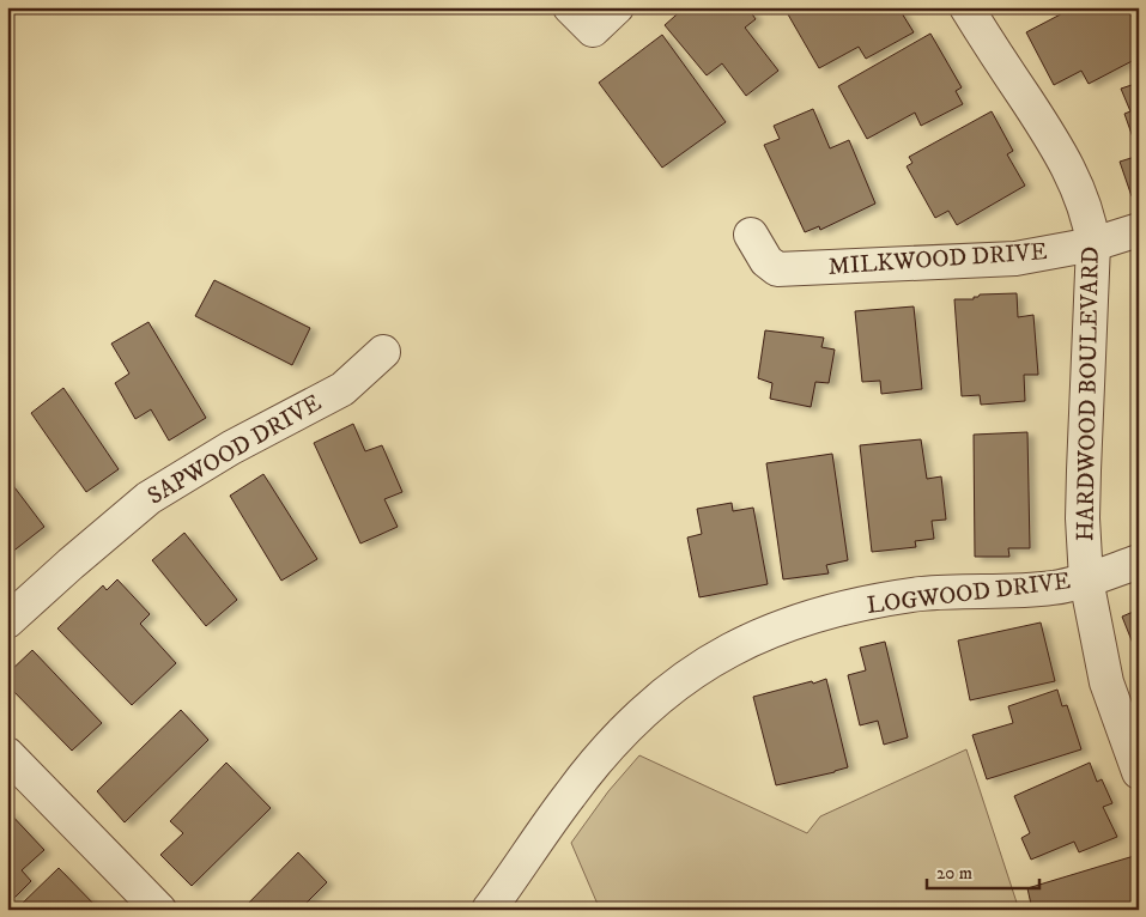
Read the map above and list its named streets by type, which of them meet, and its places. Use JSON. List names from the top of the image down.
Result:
{
  "streets": {
    "street": [
      "MILKWOOD DRIVE",
      "HARDWOOD BOULEVARD",
      "SAPWOOD DRIVE",
      "LOGWOOD DRIVE"
    ]
  },
  "crossings": [
    ["MILKWOOD DRIVE", "HARDWOOD BOULEVARD"],
    ["HARDWOOD BOULEVARD", "LOGWOOD DRIVE"]
  ],
  "scale_bar": "20 m"
}
